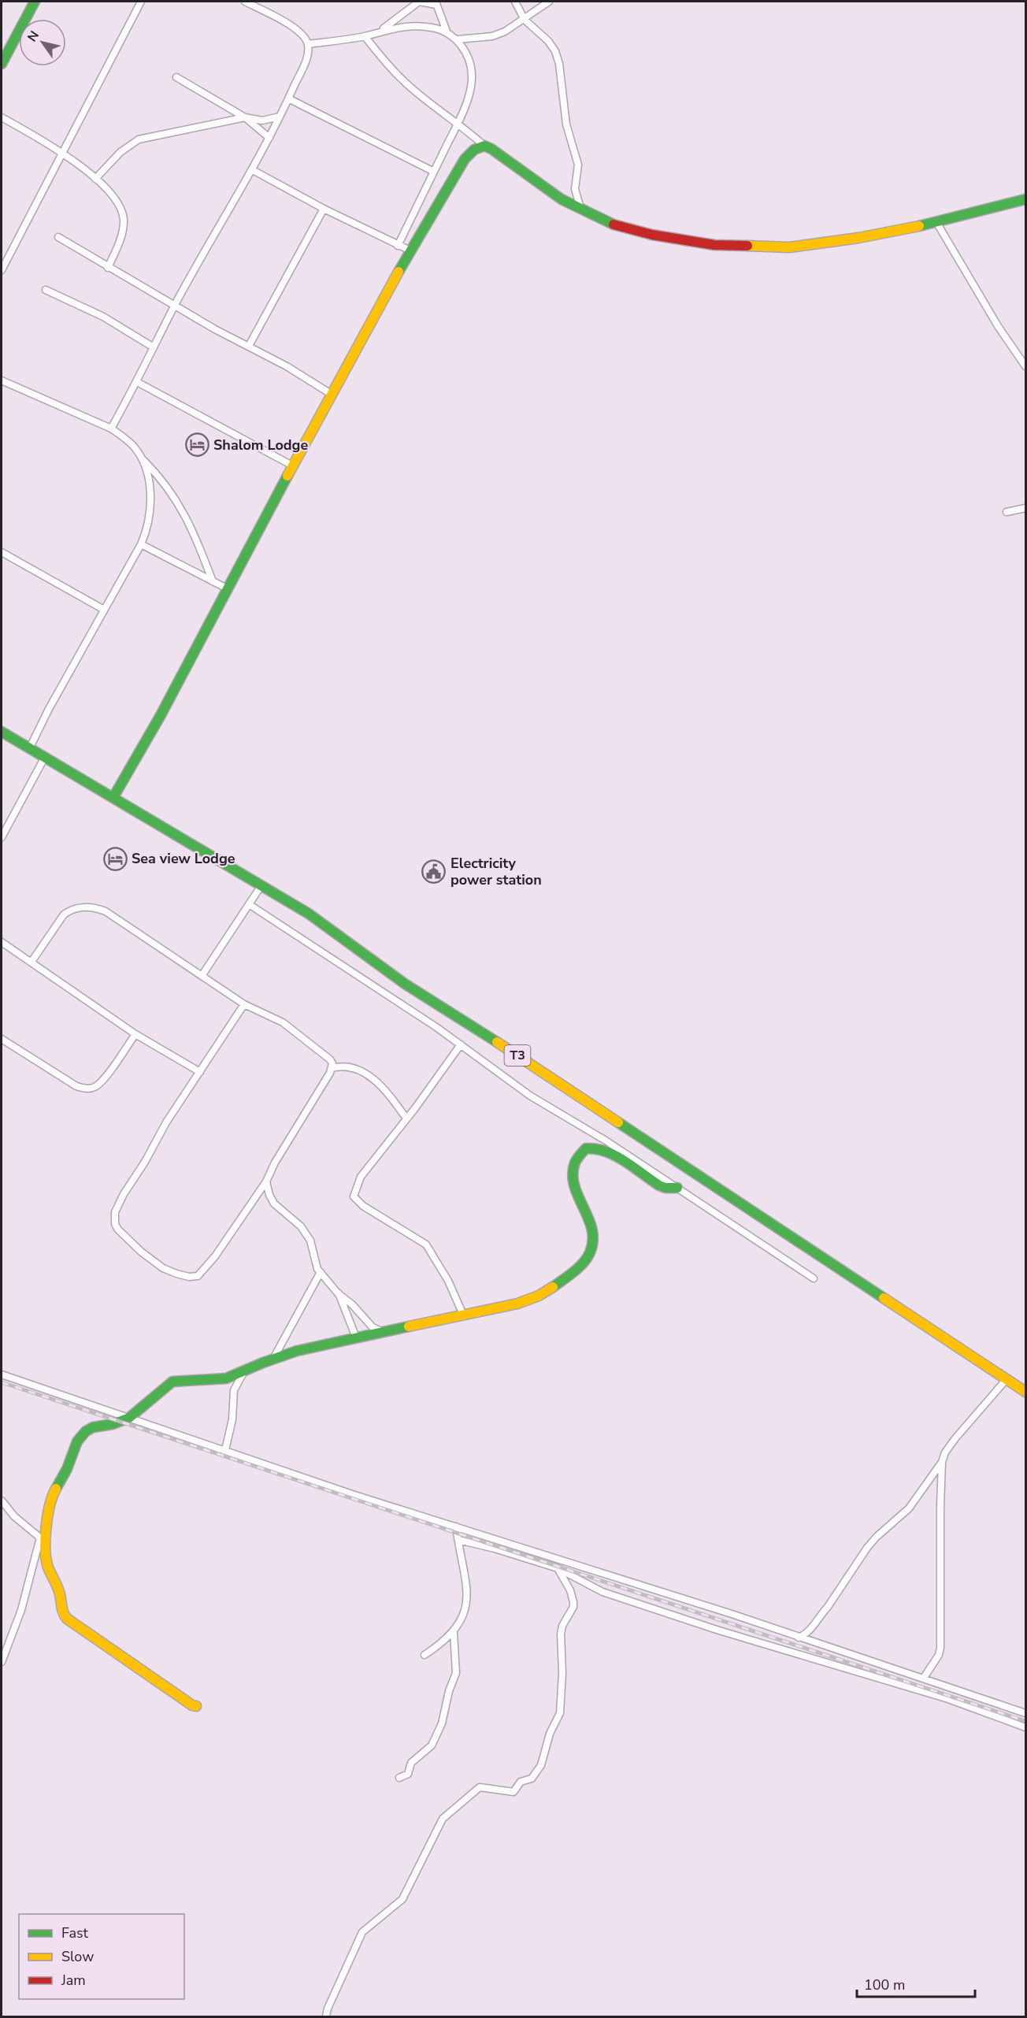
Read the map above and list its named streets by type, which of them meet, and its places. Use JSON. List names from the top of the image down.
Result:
{
  "streets": {
    "main road": ["T3"]
  },
  "places": {
    "hotel": ["Shalom Lodge", "Sea view Lodge"],
    "public building": ["Electricity power station"]
  },
  "legend": ["Fast", "Slow", "Jam"],
  "scale_bar": "100 m",
  "north": "top left"
}
